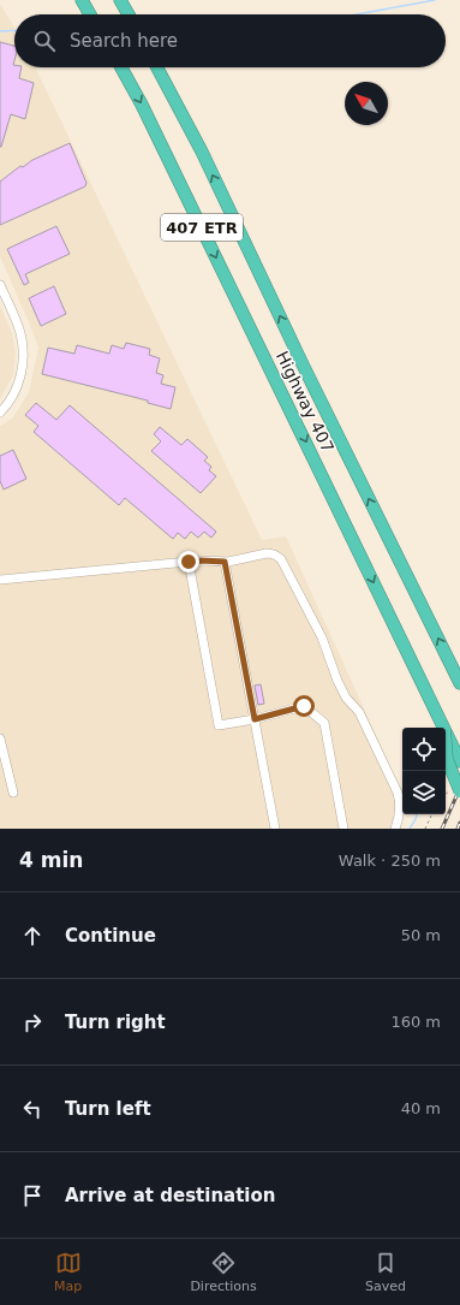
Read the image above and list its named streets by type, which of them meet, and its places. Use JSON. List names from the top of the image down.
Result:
{
  "streets": {
    "highway": ["407 ETR", "Highway 407"]
  },
  "north": "top left",
  "page": {
    "search": "Search here",
    "heading": ["4 min", "Walk · 250 m"],
    "list": [
      ["Continue", "50 m"],
      ["Turn right", "160 m"],
      ["Turn left", "40 m"],
      "Arrive at destination"
    ],
    "nav": ["Map", "Directions", "Saved"]
  }
}
